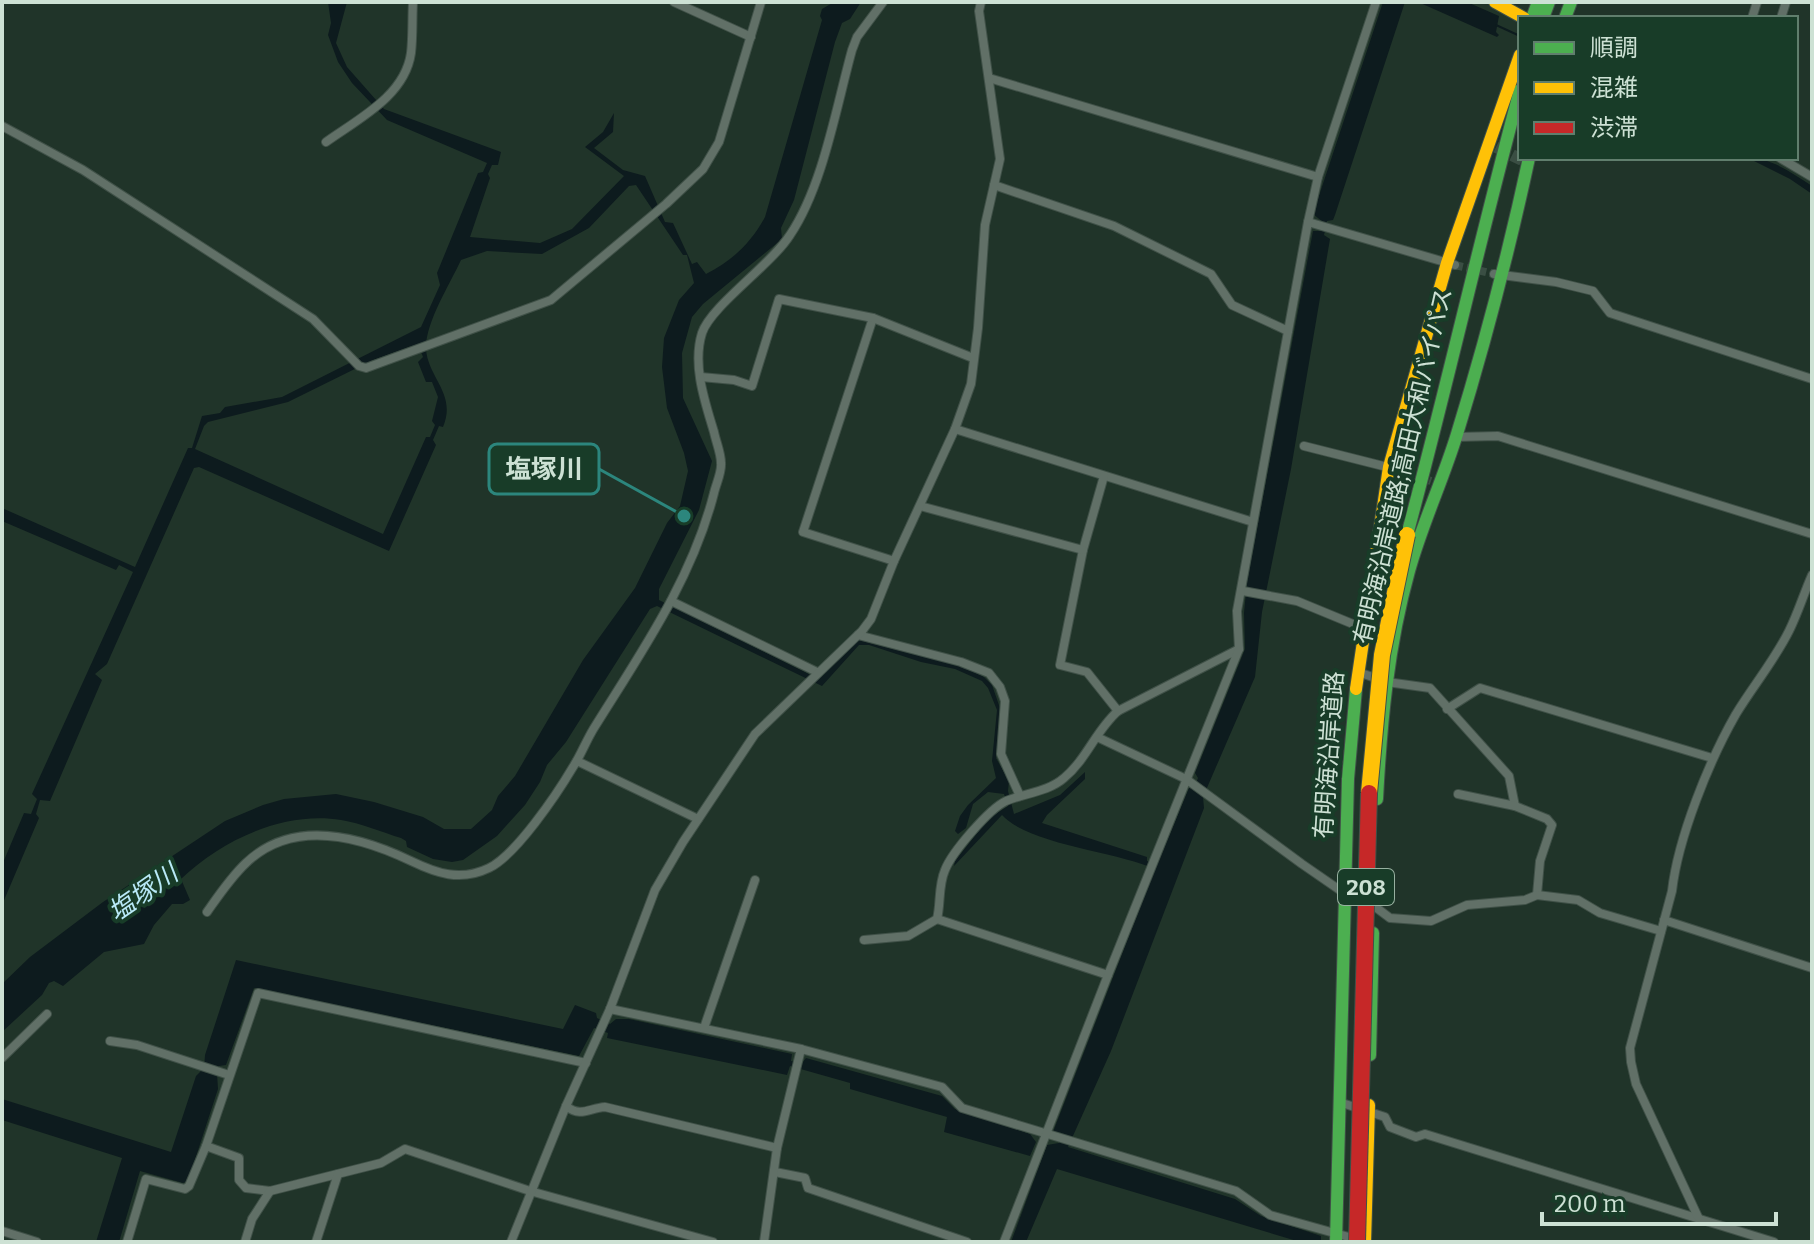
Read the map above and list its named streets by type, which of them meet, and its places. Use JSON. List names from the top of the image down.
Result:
{
  "streets": {
    "main road": ["有明海沿岸道路;高田大和バイパス", "有明海沿岸道路", "208"]
  },
  "crossings": [
    ["有明海沿岸道路;高田大和バイパス", "有明海沿岸道路"]
  ],
  "water": ["塩塚川"],
  "places": ["塩塚川"],
  "legend": ["順調", "混雑", "渋滞"],
  "scale_bar": "200 m"
}
